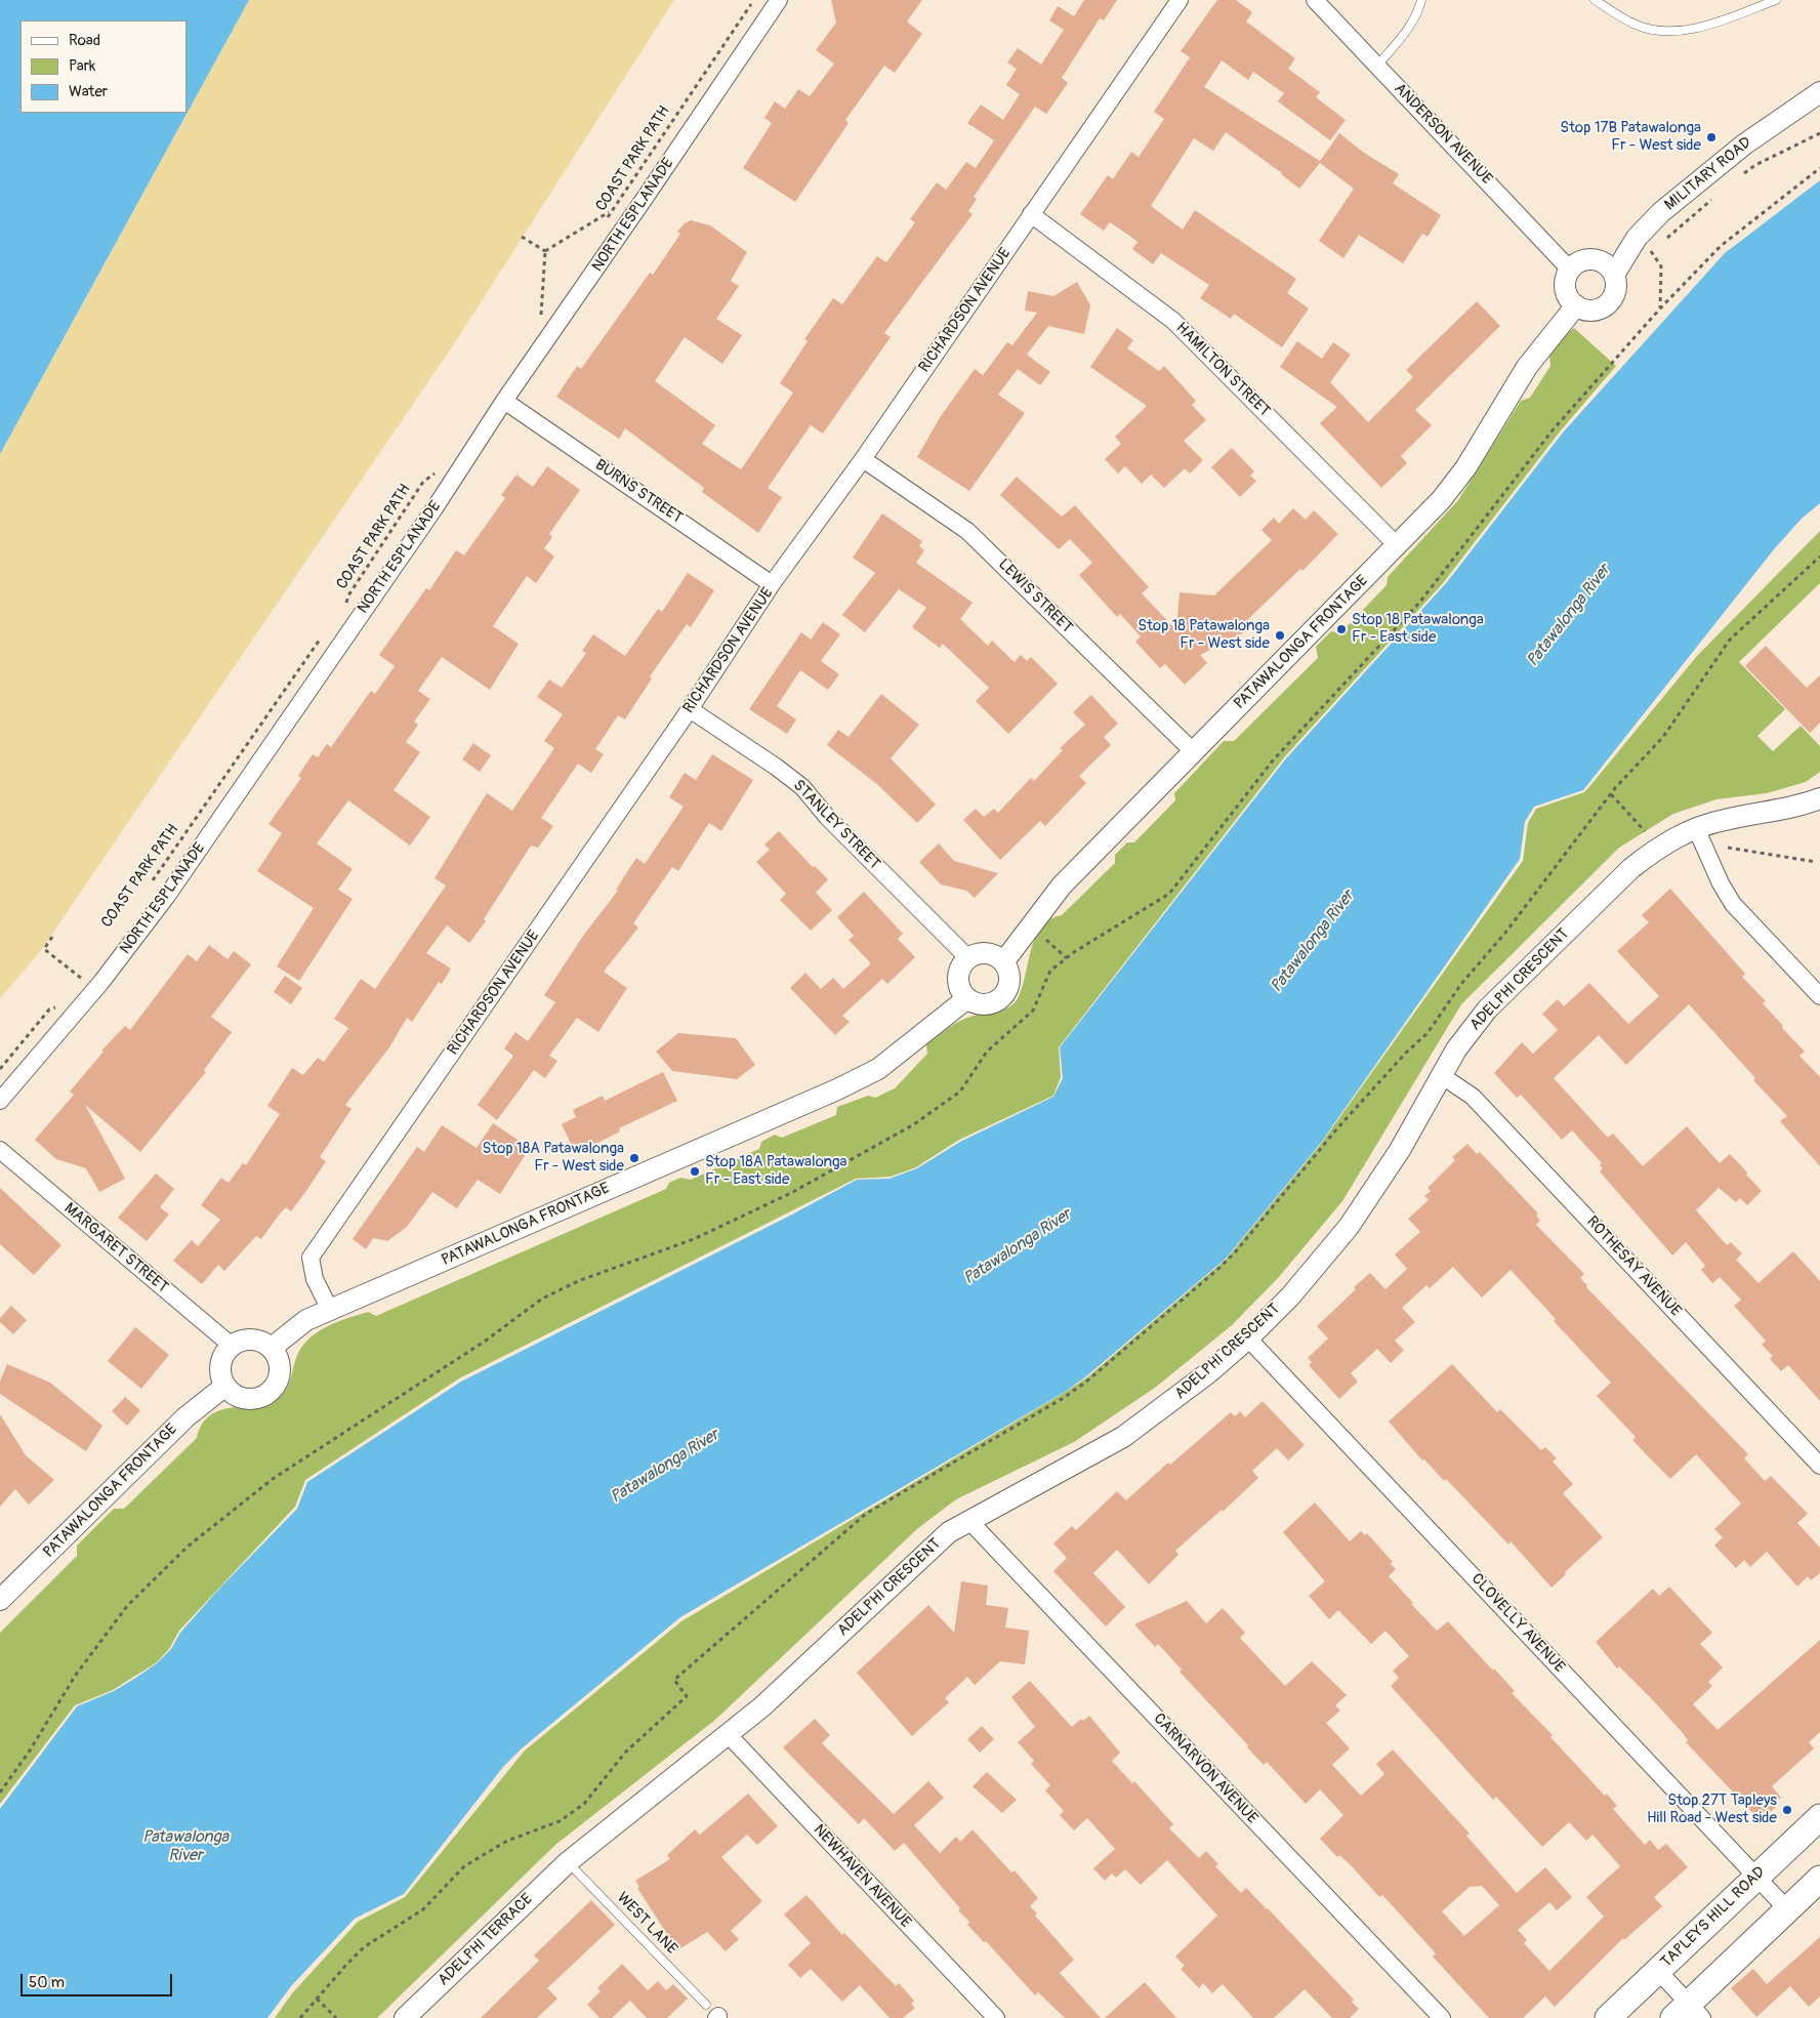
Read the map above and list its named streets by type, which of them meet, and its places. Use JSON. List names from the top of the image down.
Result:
{
  "streets": {
    "main road": ["TAPLEYS HILL ROAD"],
    "street": [
      "ANDERSON AVENUE",
      "MILITARY ROAD",
      "NORTH ESPLANADE",
      "RICHARDSON AVENUE",
      "HAMILTON STREET",
      "BURNS STREET",
      "LEWIS STREET",
      "PATAWALONGA FRONTAGE",
      "STANLEY STREET",
      "ADELPHI CRESCENT",
      "MARGARET STREET",
      "ROTHESAY AVENUE",
      "CLOVELLY AVENUE",
      "CARNARVON AVENUE",
      "NEWHAVEN AVENUE",
      "ADELPHI TERRACE"
    ],
    "lane": ["WEST LANE"],
    "path": ["COAST PARK PATH"]
  },
  "crossings": [
    ["ANDERSON AVENUE", "MILITARY ROAD"],
    ["ANDERSON AVENUE", "PATAWALONGA FRONTAGE"],
    ["MILITARY ROAD", "PATAWALONGA FRONTAGE"],
    ["NORTH ESPLANADE", "BURNS STREET"],
    ["RICHARDSON AVENUE", "HAMILTON STREET"],
    ["RICHARDSON AVENUE", "BURNS STREET"],
    ["RICHARDSON AVENUE", "LEWIS STREET"],
    ["RICHARDSON AVENUE", "PATAWALONGA FRONTAGE"],
    ["RICHARDSON AVENUE", "STANLEY STREET"],
    ["HAMILTON STREET", "PATAWALONGA FRONTAGE"],
    ["LEWIS STREET", "PATAWALONGA FRONTAGE"],
    ["PATAWALONGA FRONTAGE", "STANLEY STREET"],
    ["PATAWALONGA FRONTAGE", "MARGARET STREET"],
    ["ADELPHI CRESCENT", "ROTHESAY AVENUE"],
    ["ADELPHI CRESCENT", "CLOVELLY AVENUE"],
    ["ADELPHI CRESCENT", "CARNARVON AVENUE"],
    ["ADELPHI CRESCENT", "NEWHAVEN AVENUE"],
    ["ADELPHI CRESCENT", "WEST LANE"],
    ["ADELPHI CRESCENT", "ADELPHI TERRACE"],
    ["CLOVELLY AVENUE", "TAPLEYS HILL ROAD"],
    ["WEST LANE", "ADELPHI TERRACE"]
  ],
  "water": ["Patawalonga River"],
  "places": [
    "Stop 17B Patawalonga Fr - West side",
    "Stop 18 Patawalonga Fr - East side",
    "Stop 18 Patawalonga Fr - West side",
    "Stop 18A Patawalonga Fr - West side",
    "Stop 18A Patawalonga Fr - East side",
    "Stop 27T Tapleys Hill Road - West side"
  ],
  "legend": ["Road", "Park", "Water"],
  "scale_bar": "50 m"
}
